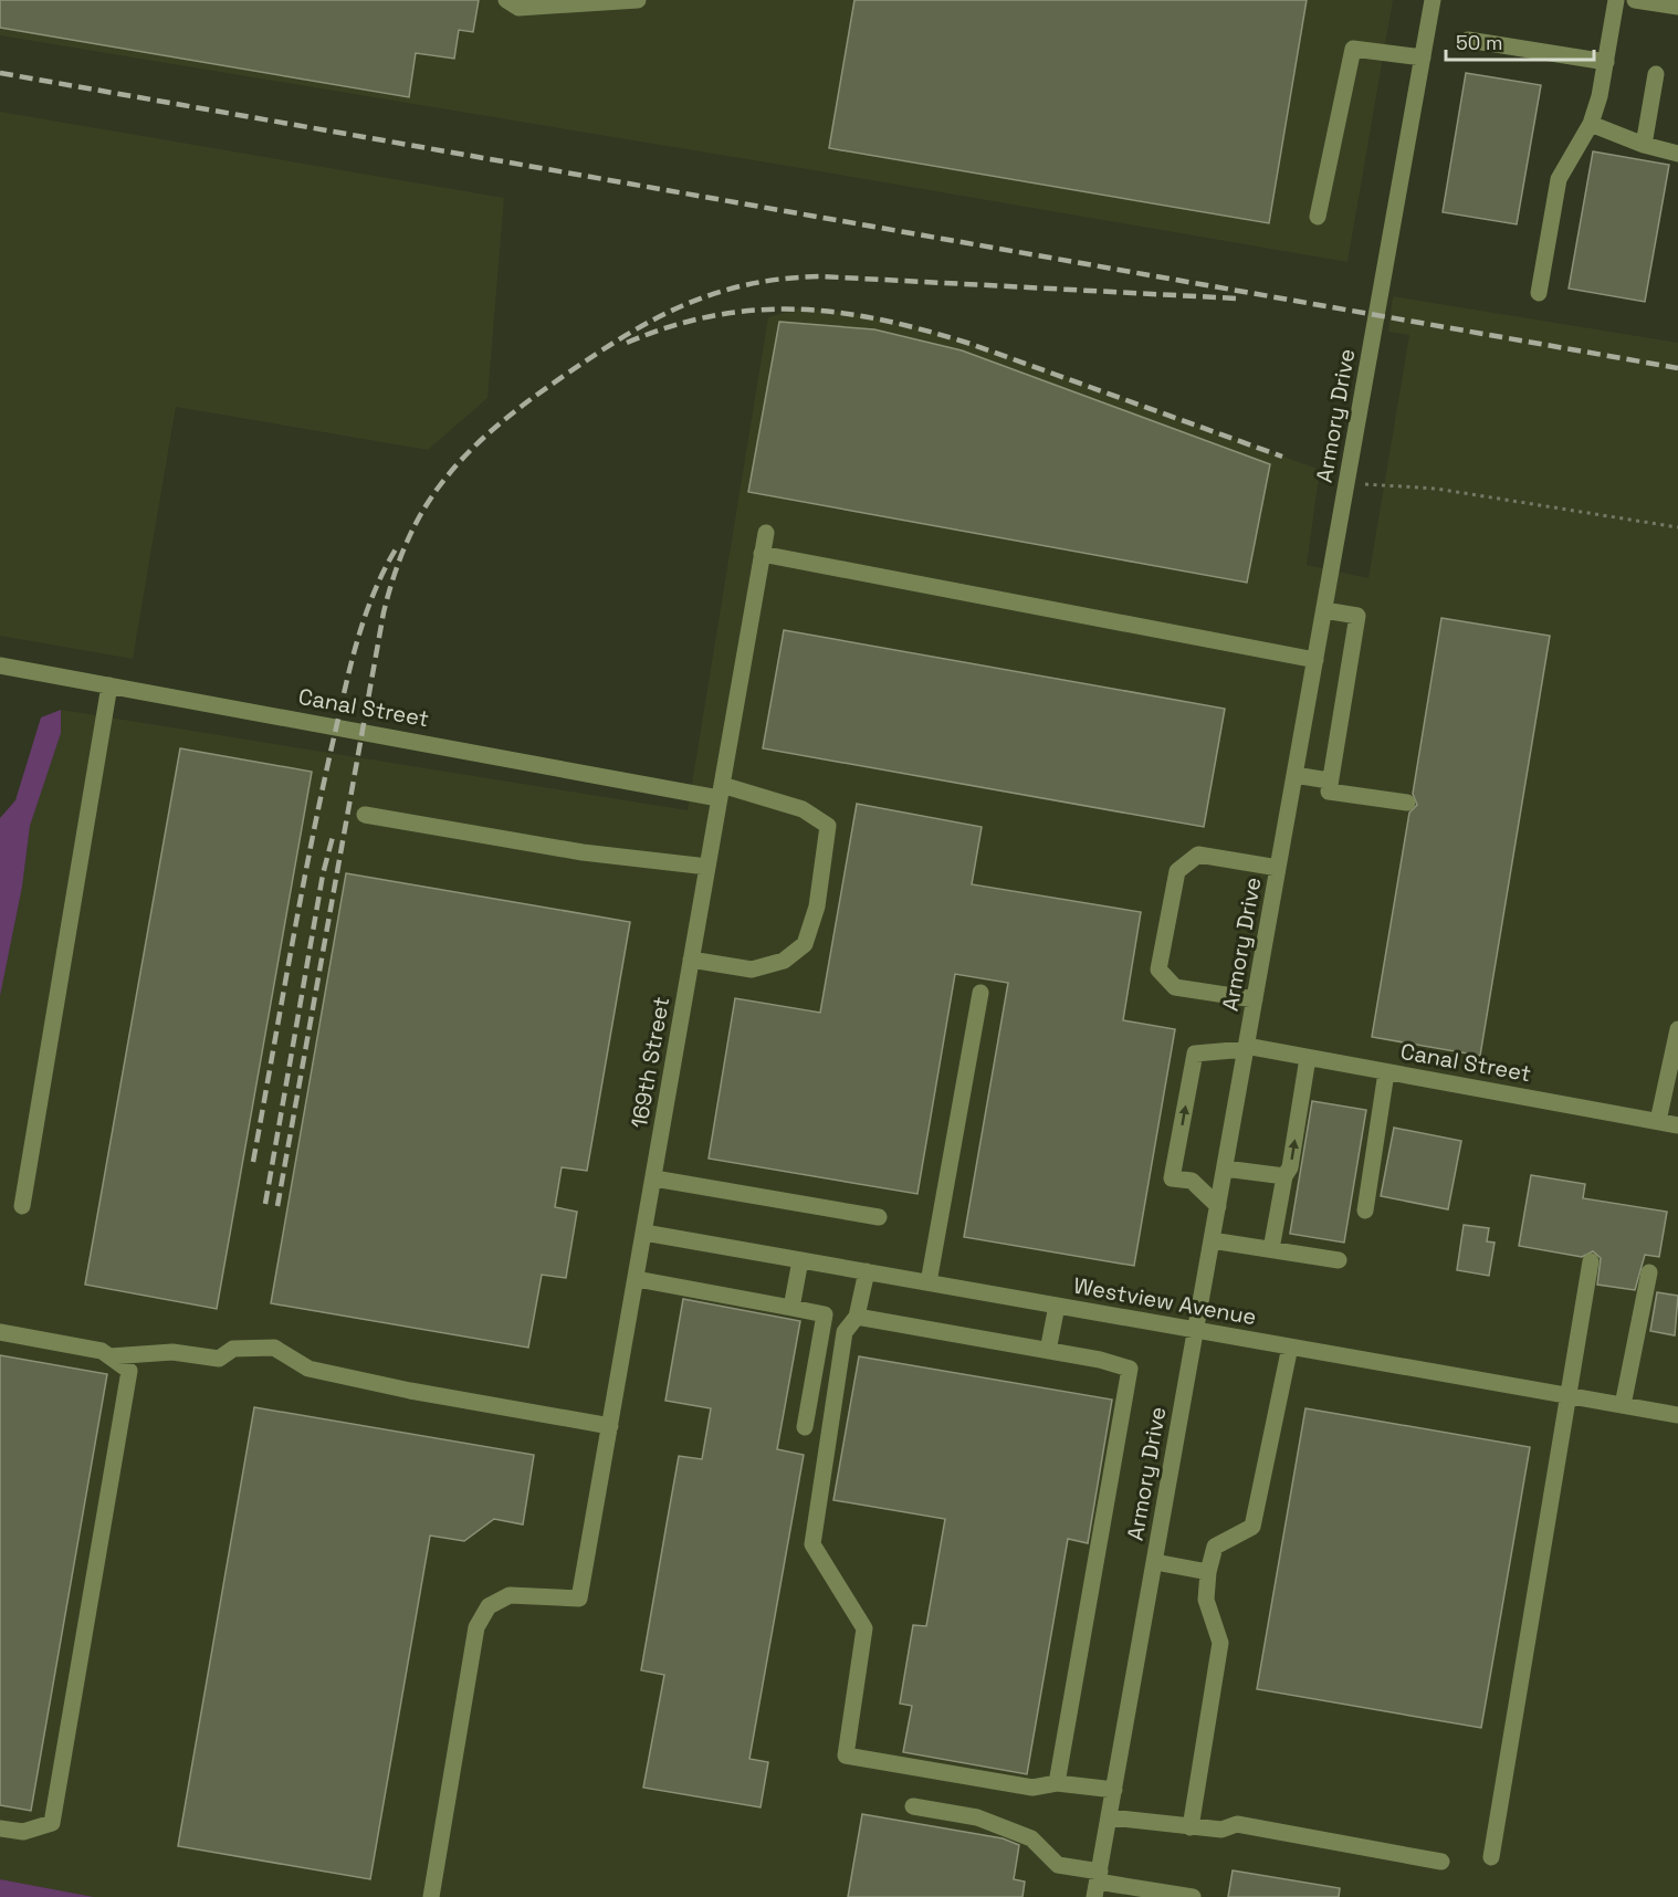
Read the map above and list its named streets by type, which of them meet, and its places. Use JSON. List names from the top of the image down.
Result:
{
  "streets": {
    "street": [
      "Armory Drive",
      "Canal Street",
      "169th Street",
      "Westview Avenue"
    ]
  },
  "crossings": [
    ["Armory Drive", "Canal Street"],
    ["Armory Drive", "Westview Avenue"],
    ["Canal Street", "169th Street"],
    ["169th Street", "Westview Avenue"]
  ],
  "scale_bar": "50 m"
}
